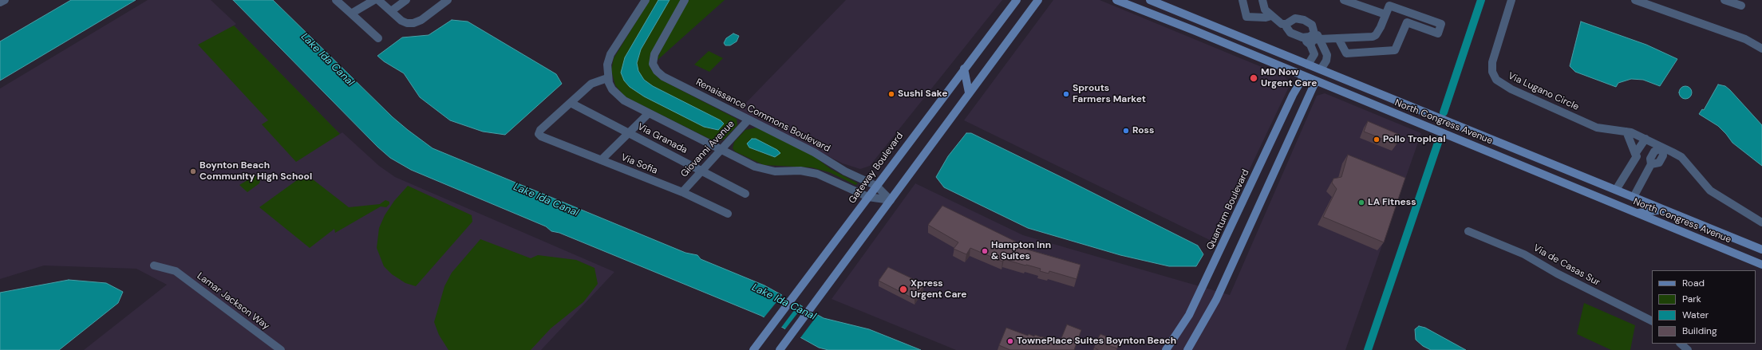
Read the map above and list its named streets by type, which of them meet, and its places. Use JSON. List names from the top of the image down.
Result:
{
  "streets": {
    "main road": ["North Congress Avenue", "Gateway Boulevard", "Quantum Boulevard"],
    "street": [
      "Via Lugano Circle",
      "Renaissance Commons Boulevard",
      "Via Granada",
      "Giovanni Avenue",
      "Via Sofia",
      "Via de Casas Sur",
      "Lamar Jackson Way"
    ]
  },
  "crossings": [
    ["Renaissance Commons Boulevard", "Giovanni Avenue"],
    ["Renaissance Commons Boulevard", "Gateway Boulevard"],
    ["North Congress Avenue", "Quantum Boulevard"],
    ["Via Granada", "Giovanni Avenue"],
    ["Via Granada", "Via Sofia"],
    ["Giovanni Avenue", "Via Sofia"]
  ],
  "water": ["Lake Ida Canal"],
  "places": [
    "MD Now Urgent Care",
    "Sushi Sake",
    "Sprouts Farmers Market",
    "Ross",
    "Pollo Tropical",
    "Boynton Beach Community High School",
    "LA Fitness",
    "Hampton Inn & Suites",
    "Xpress Urgent Care",
    "TownePlace Suites Boynton Beach"
  ],
  "legend": [
    "Road",
    "Park",
    "Water",
    "Building"
  ]
}
